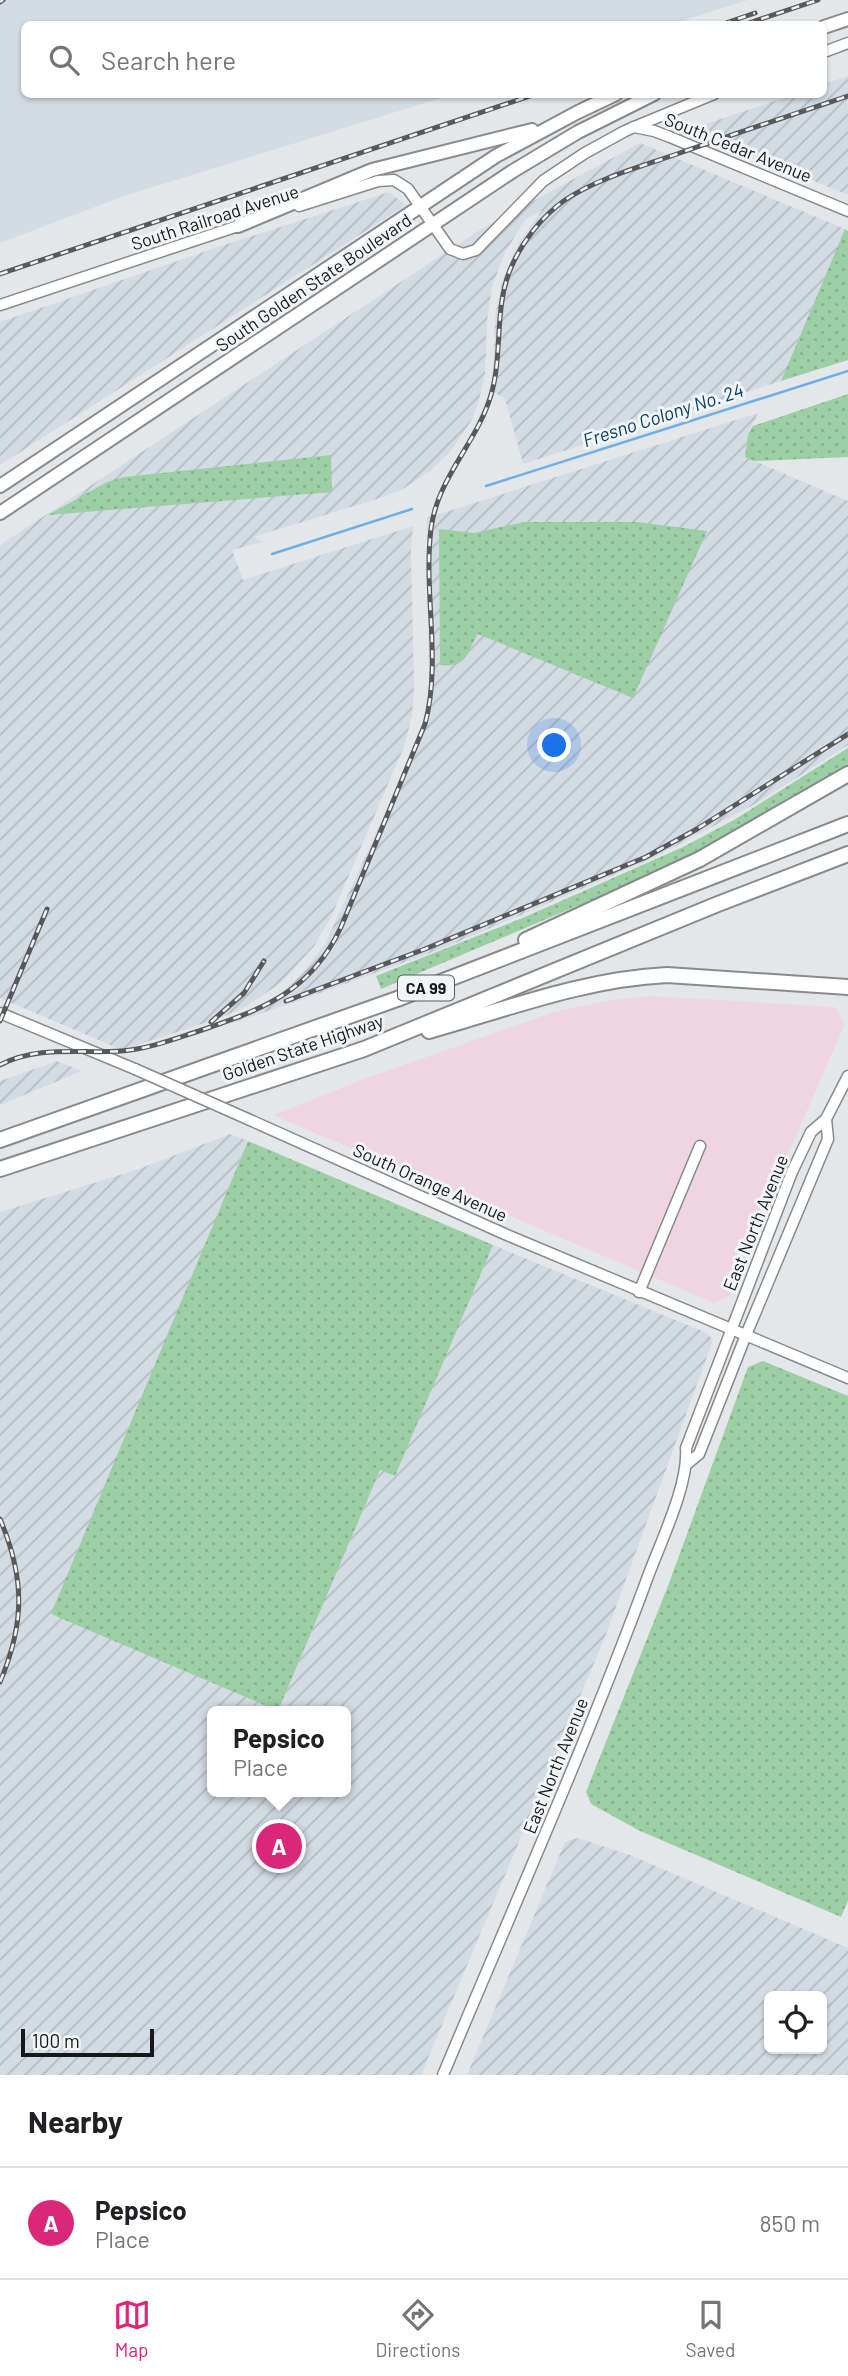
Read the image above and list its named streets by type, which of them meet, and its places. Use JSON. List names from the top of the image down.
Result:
{
  "streets": {
    "highway": ["CA 99", "Golden State Highway"],
    "main road": ["South Golden State Boulevard"],
    "street": [
      "South Cedar Avenue",
      "South Railroad Avenue",
      "South Orange Avenue",
      "East North Avenue"
    ]
  },
  "crossings": [
    ["South Railroad Avenue", "South Golden State Boulevard"],
    ["South Orange Avenue", "East North Avenue"]
  ],
  "water": ["Fresno Colony No. 24"],
  "scale_bar": "100 m",
  "page": {
    "search": "Search here",
    "popup": ["Pepsico", "Place"],
    "pins": "A",
    "scale": "100 m",
    "heading": "Nearby",
    "list": [
      {
        "mark": "A",
        "name": "Pepsico",
        "note": "Place",
        "value": "850 m"
      }
    ],
    "nav": ["Map", "Directions", "Saved"]
  }
}
